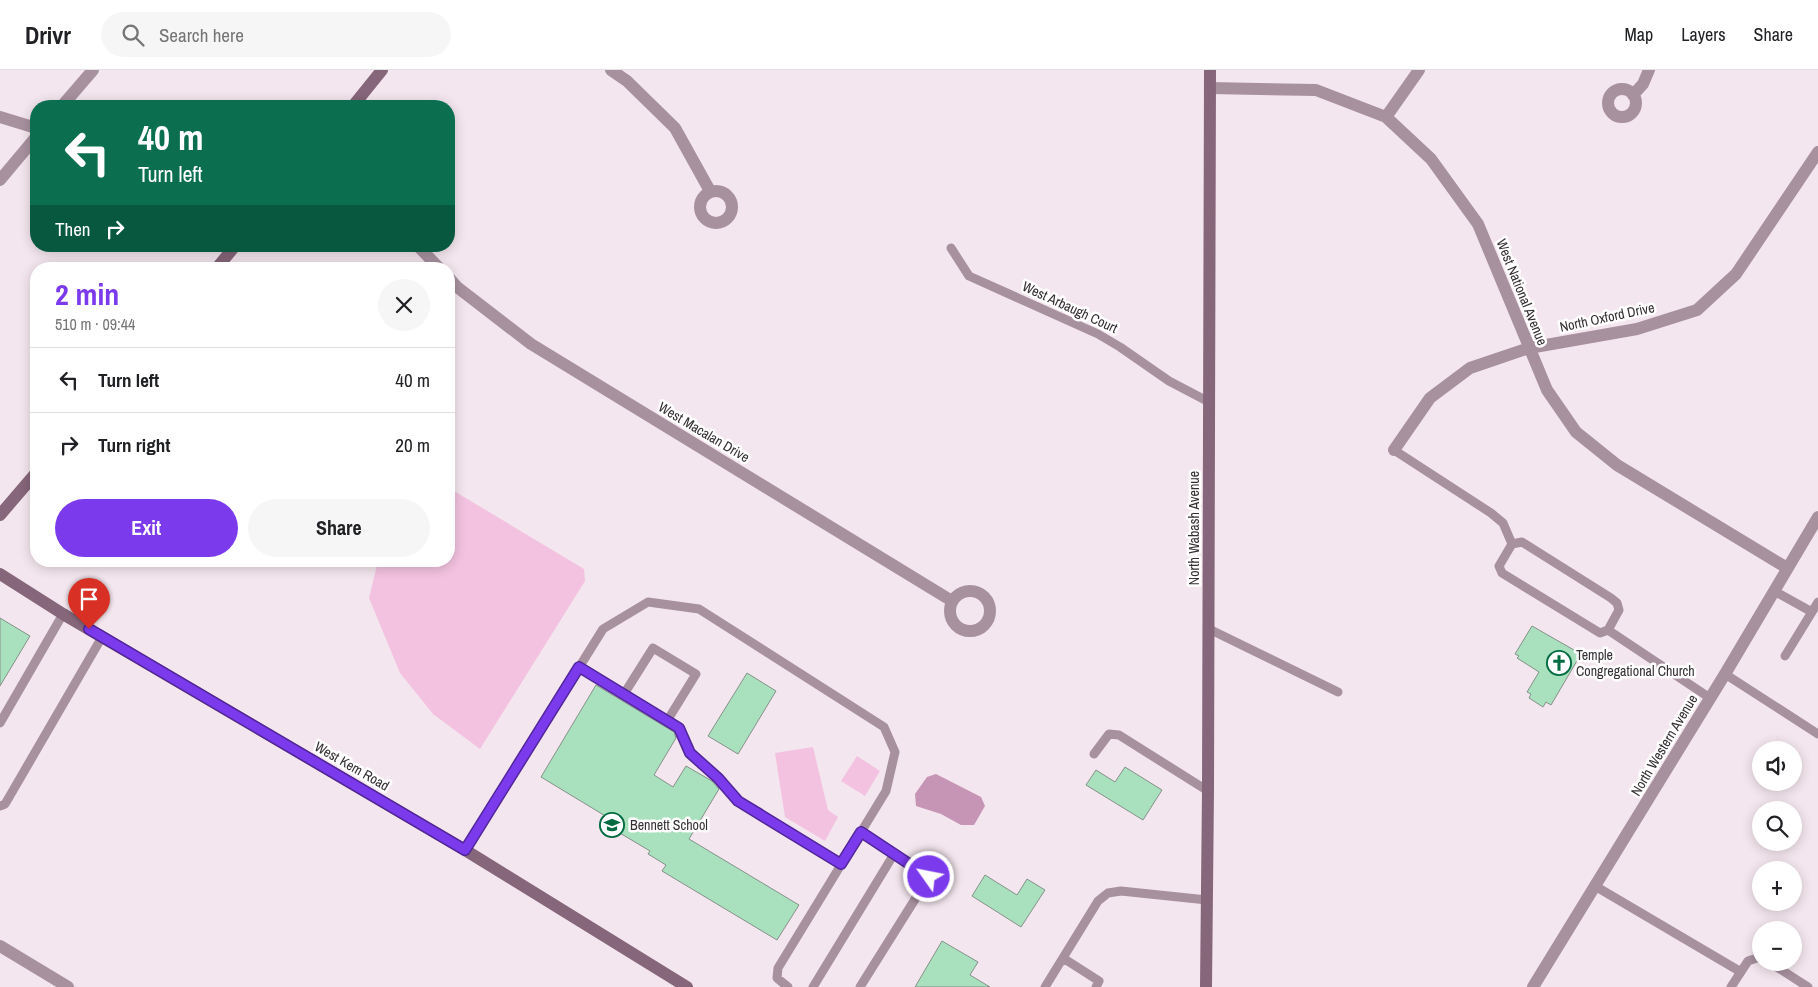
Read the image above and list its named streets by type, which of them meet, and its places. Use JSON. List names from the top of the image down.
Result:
{
  "streets": {
    "street": [
      "West National Avenue",
      "North Oxford Drive",
      "West Macalan Drive",
      "North Wabash Avenue",
      "North Western Avenue",
      "West Kem Road"
    ],
    "lane": ["West Arbaugh Court"]
  },
  "crossings": [
    ["West National Avenue", "North Oxford Drive"],
    ["West National Avenue", "North Wabash Avenue"],
    ["West National Avenue", "North Western Avenue"],
    ["West Arbaugh Court", "North Wabash Avenue"]
  ],
  "places": {
    "church": ["Temple Congregational Church"],
    "school or university": ["Bennett School"]
  },
  "page": {
    "header": "Drivr",
    "search": "Search here",
    "nav": ["Map", "Layers", "Share"],
    "turn": ["40 m", "Turn left"],
    "then": "Then",
    "heading": ["2 min", "510 m · 09:44"],
    "list": [
      {
        "name": "Turn left",
        "value": "40 m"
      },
      {
        "name": "Turn right",
        "value": "20 m"
      }
    ],
    "buttons": ["Exit", "Share"],
    "map_buttons": ["+", "−"]
  }
}
